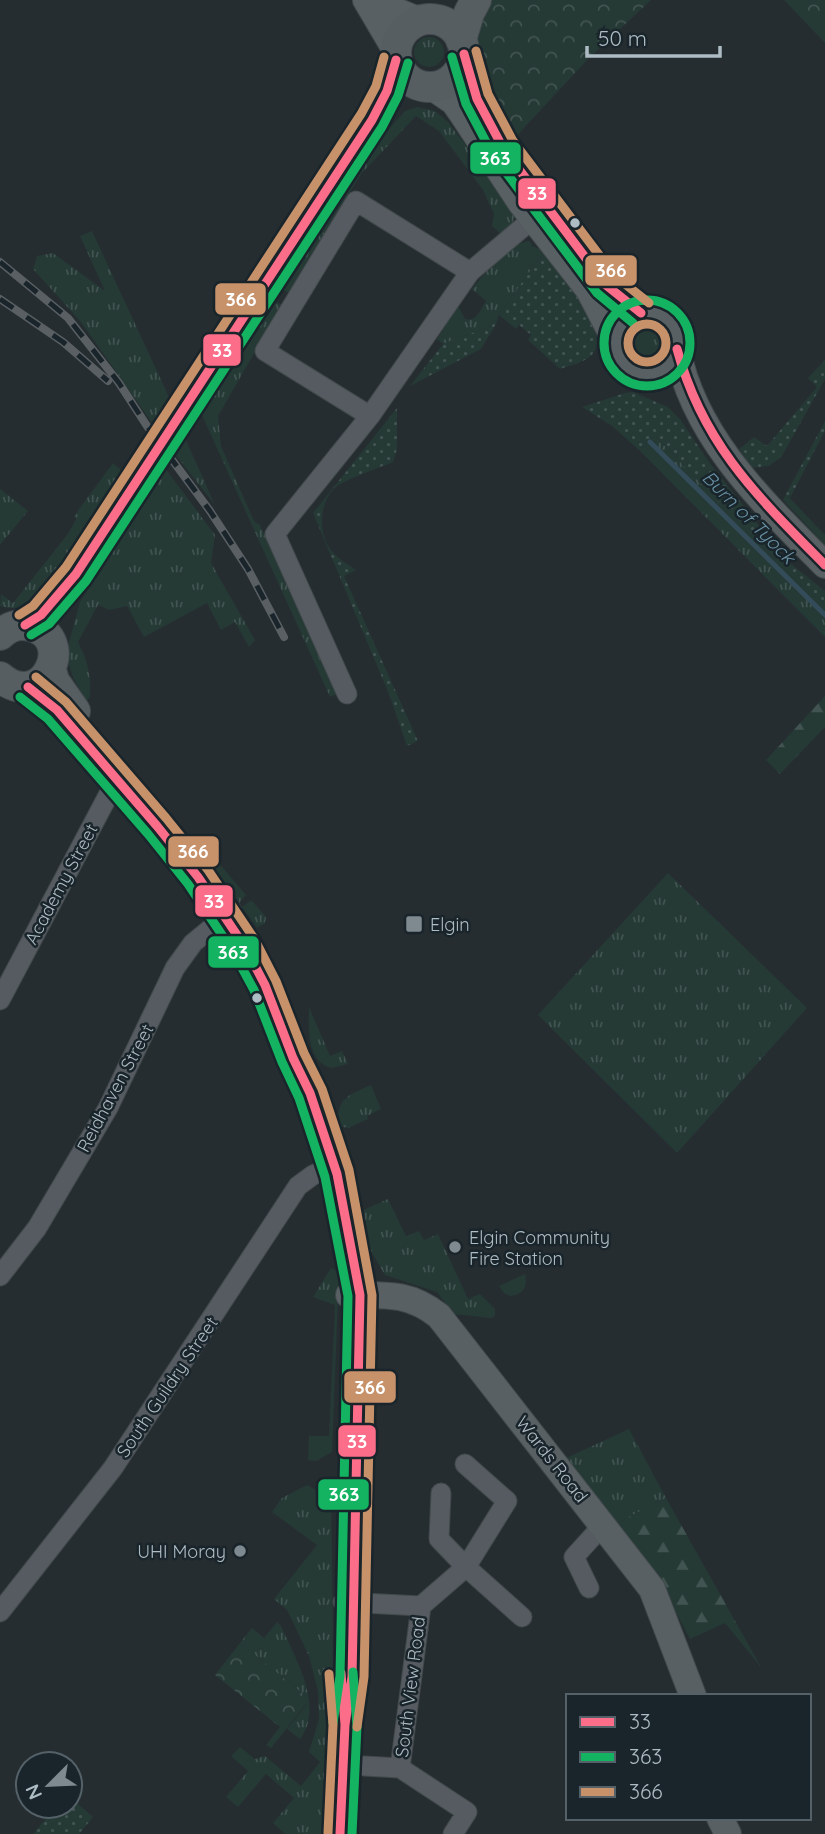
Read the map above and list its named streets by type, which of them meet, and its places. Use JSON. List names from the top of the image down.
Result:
{
  "streets": {
    "street": [
      "Academy Street",
      "Reidhaven Street",
      "South Guildry Street",
      "Wards Road",
      "South View Road"
    ]
  },
  "water": ["Burn of Tyock"],
  "places": {
    "transit": ["Elgin"],
    "other": ["Elgin Community Fire Station", "UHI Moray"]
  },
  "lines": ["transit line 366", "transit line 33", "transit line 363"],
  "legend": ["33", "363", "366"],
  "scale_bar": "50 m",
  "north": "bottom left"
}
